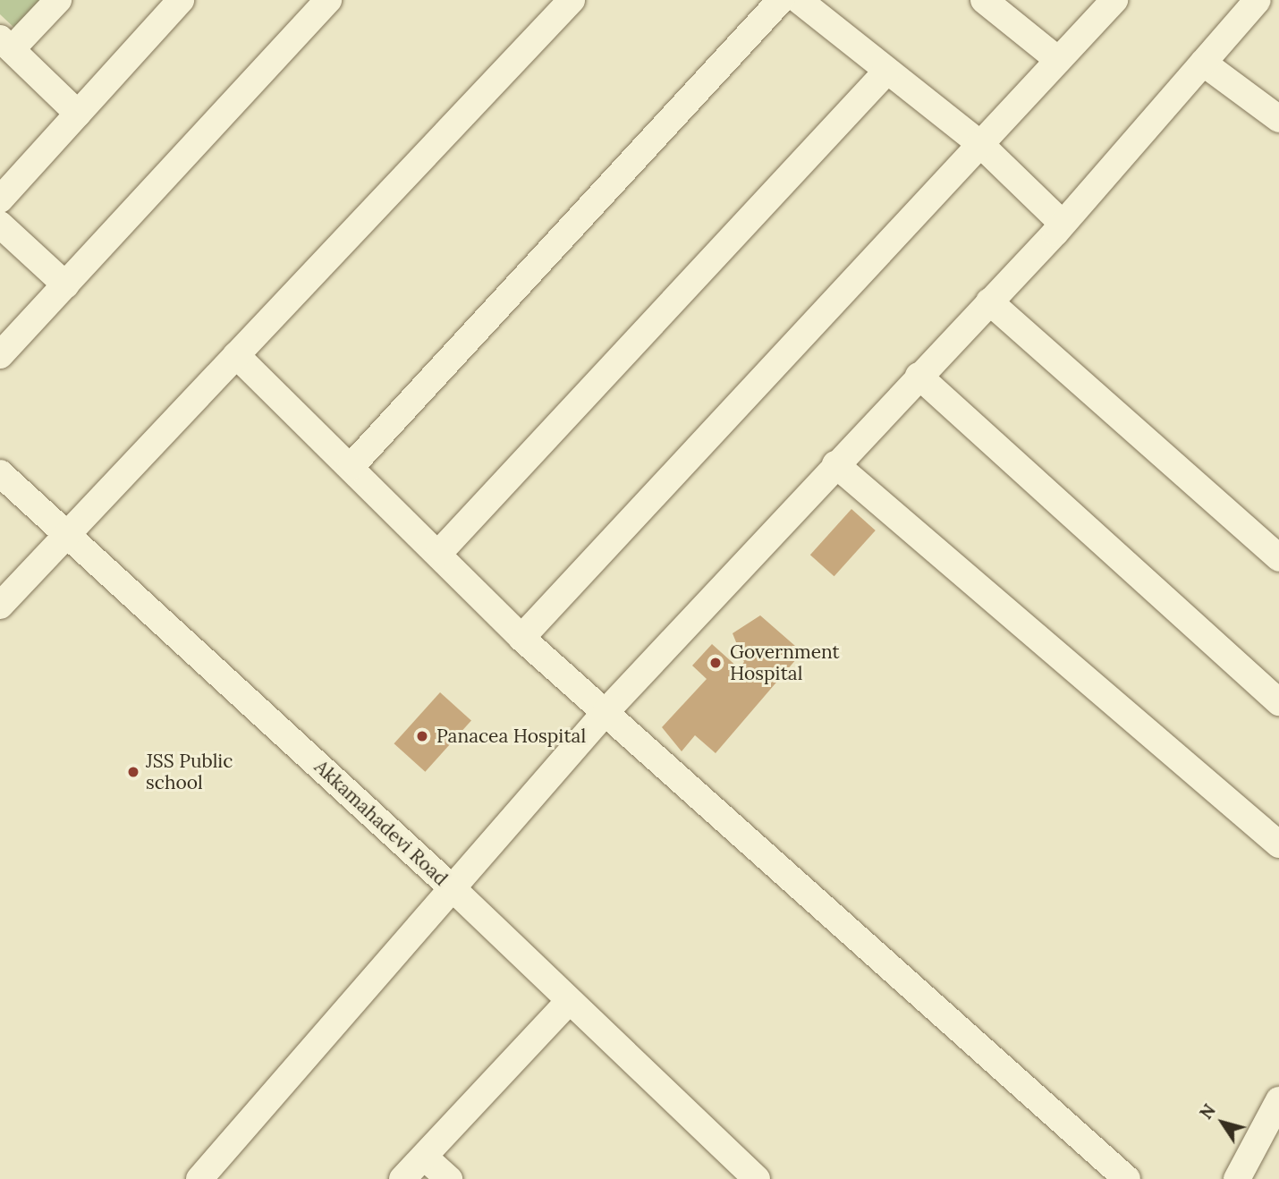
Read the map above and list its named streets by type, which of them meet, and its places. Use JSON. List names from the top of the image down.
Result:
{
  "streets": {
    "street": ["Akkamahadevi Road"]
  },
  "places": ["Government Hospital", "Panacea Hospital", "JSS Public school"],
  "north": "top left"
}
